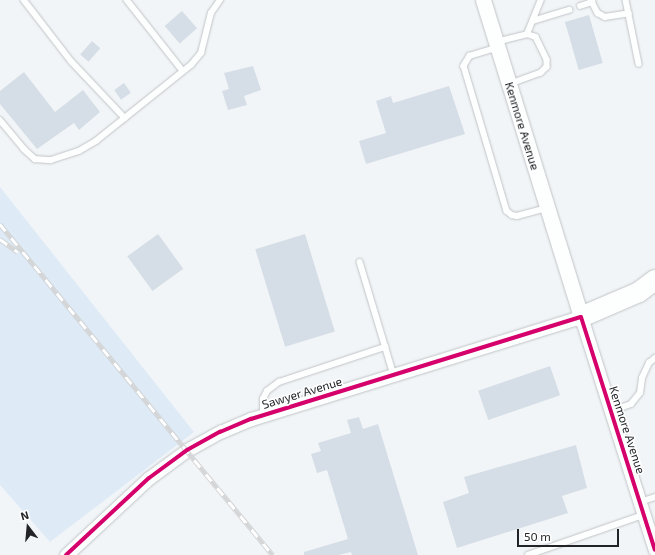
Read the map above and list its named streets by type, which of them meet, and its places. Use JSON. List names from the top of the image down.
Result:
{
  "streets": {
    "main road": ["Kenmore Avenue"],
    "street": ["Sawyer Avenue"]
  },
  "crossings": [
    ["Kenmore Avenue", "Sawyer Avenue"]
  ],
  "scale_bar": "50 m",
  "north": "top"
}
